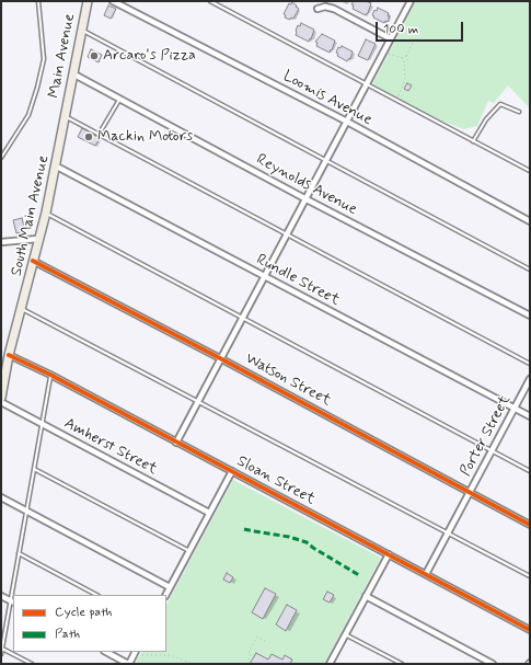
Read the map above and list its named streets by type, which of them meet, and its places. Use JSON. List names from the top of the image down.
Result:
{
  "streets": {
    "main road": ["Main Avenue", "South Main Avenue"],
    "street": [
      "Loomis Avenue",
      "Reynolds Avenue",
      "Rundle Street",
      "Watson Street",
      "Porter Street",
      "Amherst Street",
      "Sloan Street"
    ]
  },
  "crossings": [
    ["Main Avenue", "Reynolds Avenue"],
    ["Main Avenue", "South Main Avenue"],
    ["South Main Avenue", "Rundle Street"],
    ["South Main Avenue", "Watson Street"],
    ["South Main Avenue", "Sloan Street"],
    ["Rundle Street", "Porter Street"],
    ["Watson Street", "Porter Street"],
    ["Porter Street", "Sloan Street"]
  ],
  "places": ["Arcaro's Pizza", "Mackin Motors"],
  "legend": ["Cycle path", "Path"],
  "scale_bar": "100 m"
}
